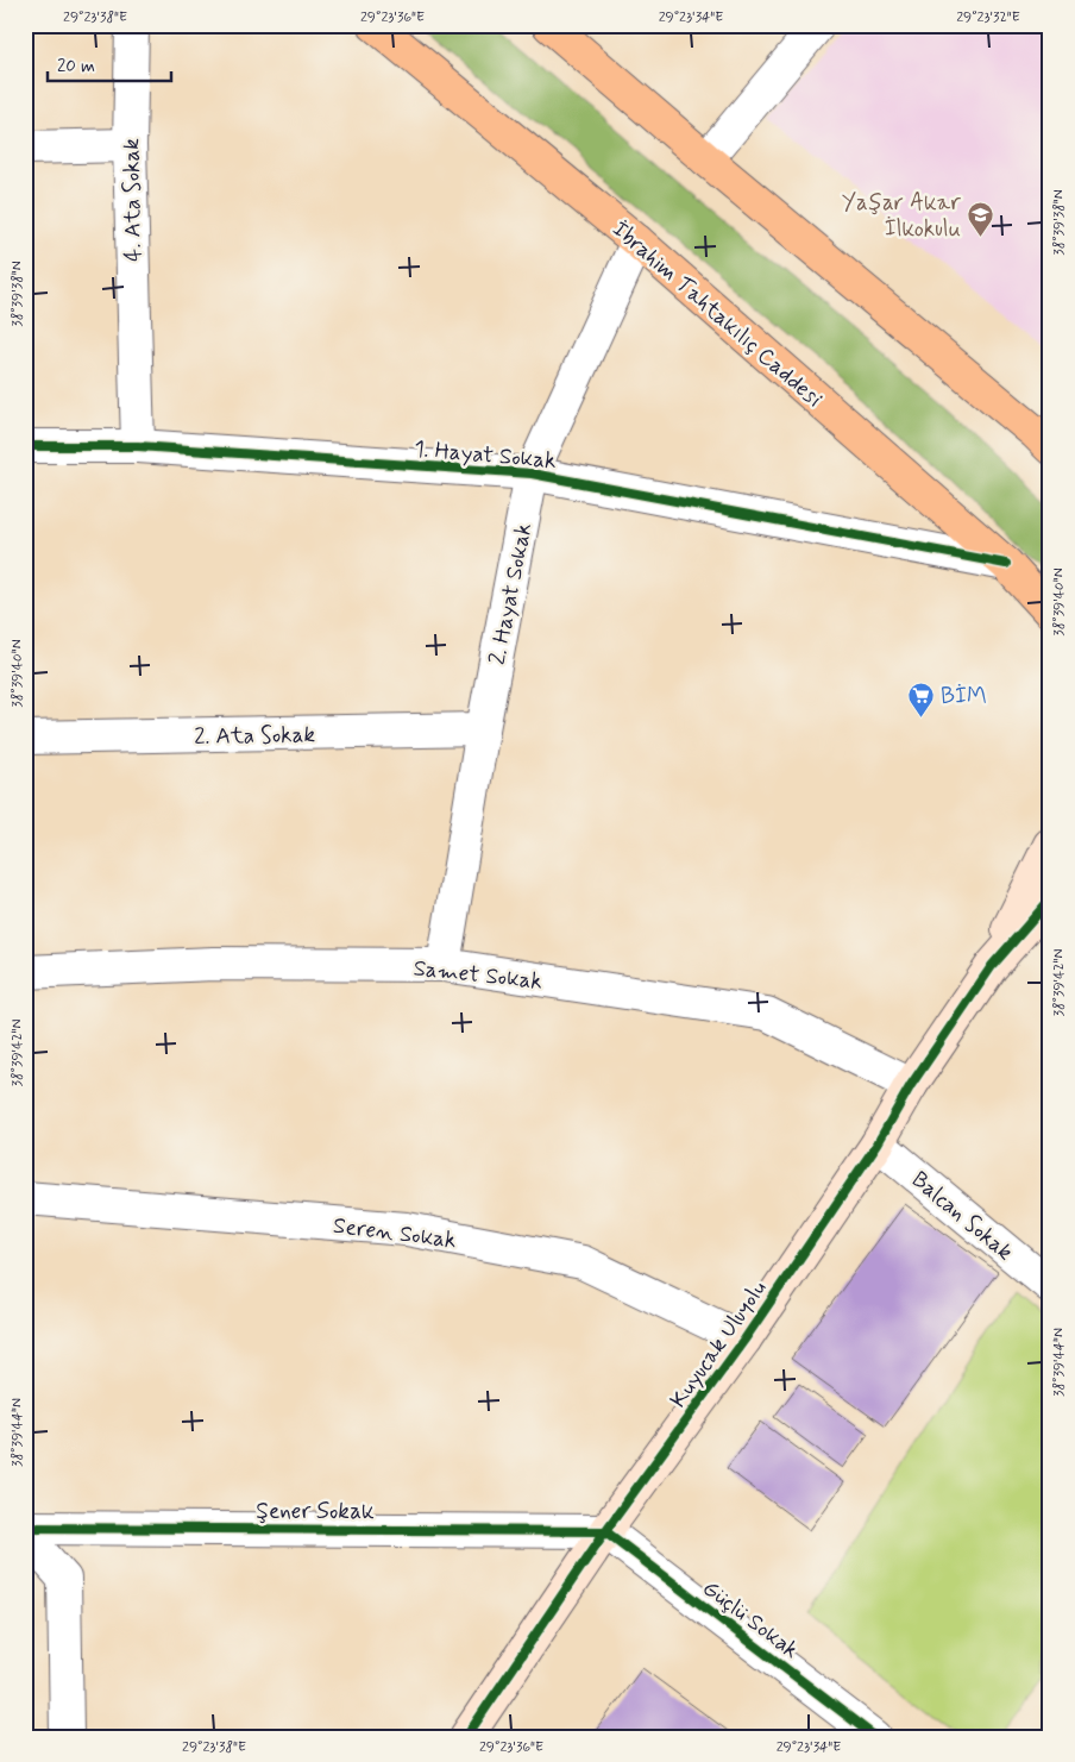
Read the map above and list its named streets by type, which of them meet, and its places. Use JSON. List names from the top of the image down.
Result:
{
  "streets": {
    "main road": ["İbrahim Tahtakılıç Caddesi"],
    "street": [
      "4. Ata Sokak",
      "1. Hayat Sokak",
      "2. Hayat Sokak",
      "2. Ata Sokak",
      "Samet Sokak",
      "Balcan Sokak",
      "Seren Sokak",
      "Kuyucak Uluyolu",
      "Şener Sokak",
      "Güçlü Sokak"
    ]
  },
  "crossings": [
    ["4. Ata Sokak", "1. Hayat Sokak"],
    ["İbrahim Tahtakılıç Caddesi", "1. Hayat Sokak"],
    ["İbrahim Tahtakılıç Caddesi", "2. Hayat Sokak"],
    ["1. Hayat Sokak", "2. Hayat Sokak"],
    ["2. Hayat Sokak", "2. Ata Sokak"],
    ["2. Hayat Sokak", "Samet Sokak"],
    ["Samet Sokak", "Kuyucak Uluyolu"],
    ["Balcan Sokak", "Kuyucak Uluyolu"],
    ["Seren Sokak", "Kuyucak Uluyolu"],
    ["Kuyucak Uluyolu", "Şener Sokak"],
    ["Kuyucak Uluyolu", "Güçlü Sokak"],
    ["Şener Sokak", "Güçlü Sokak"]
  ],
  "places": {
    "school or university": ["Yaşar Akar İlkokulu"],
    "supermarket": ["BİM"]
  },
  "scale_bar": "20 m",
  "coordinates": [
    "29°23'38\"E",
    "29°23'36\"E",
    "29°23'34\"E",
    "29°23'32\"E",
    "38°39'38\"N",
    "38°39'40\"N",
    "38°39'42\"N",
    "38°39'44\"N"
  ]
}
